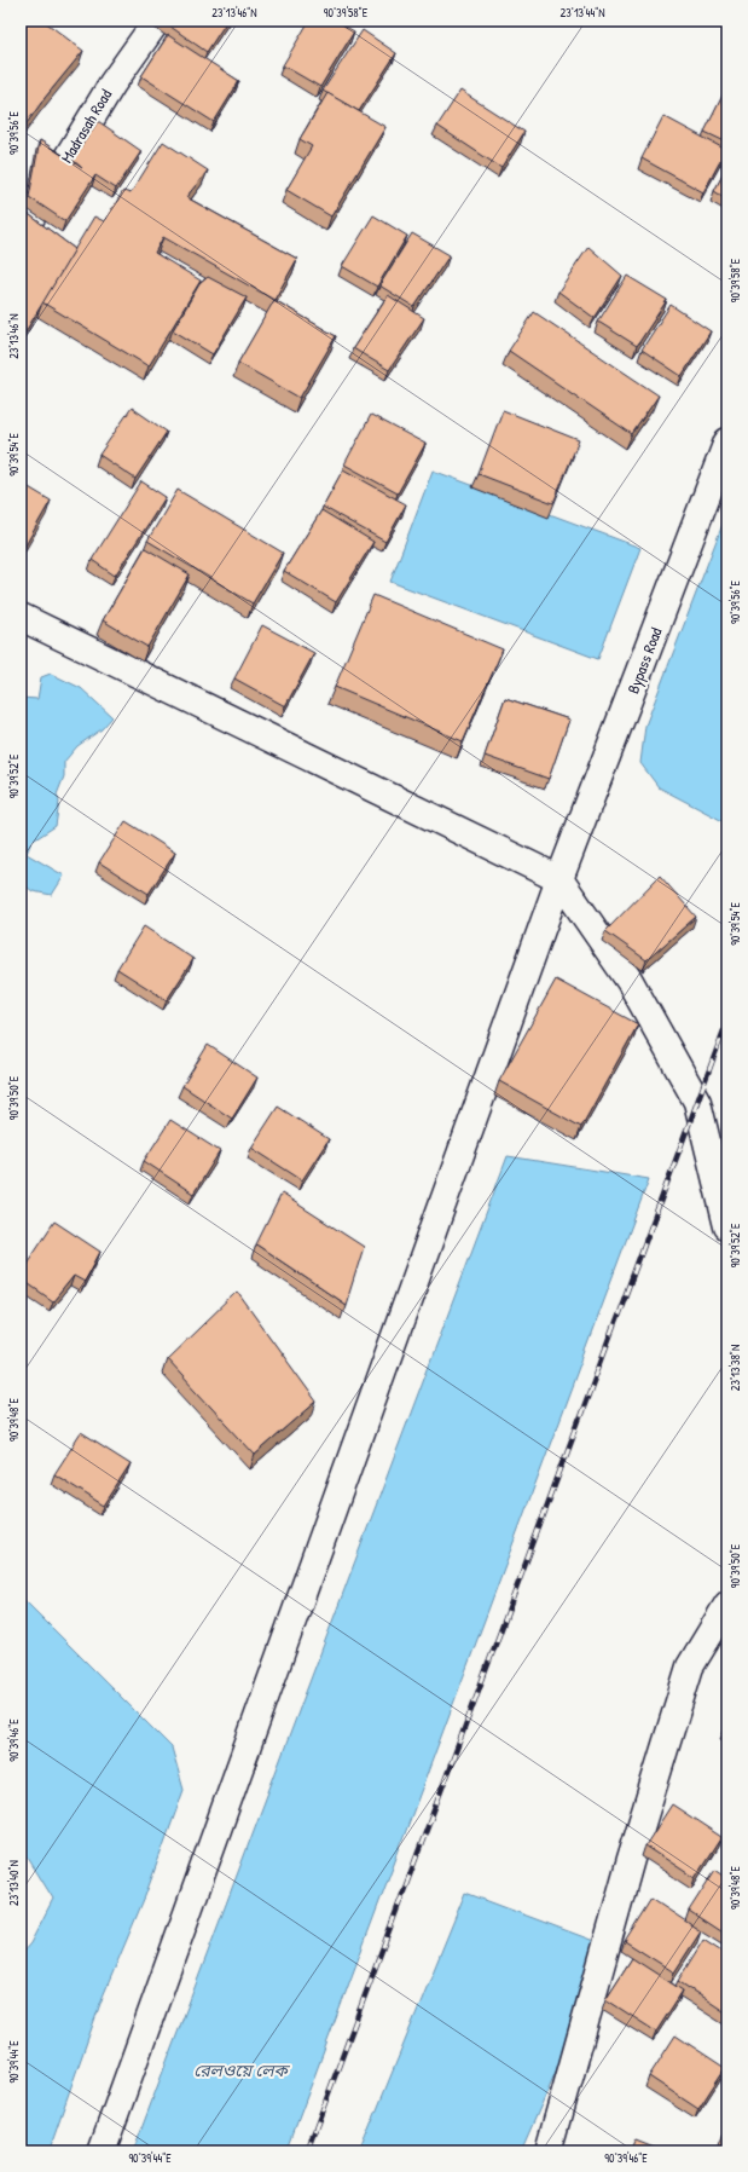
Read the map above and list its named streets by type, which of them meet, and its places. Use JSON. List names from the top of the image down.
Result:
{
  "streets": {
    "street": ["Madrasah Road", "Bypass Road"]
  },
  "water": ["রেলওয়ে লেক"],
  "coordinates": [
    "23°13'46\"N",
    "90°39'58\"E",
    "23°13'44\"N",
    "90°39'56\"E",
    "90°39'54\"E",
    "90°39'52\"E",
    "90°39'50\"E",
    "23°13'38\"N",
    "90°39'48\"E",
    "90°39'46\"E",
    "23°13'40\"N",
    "90°39'44\"E"
  ]
}
